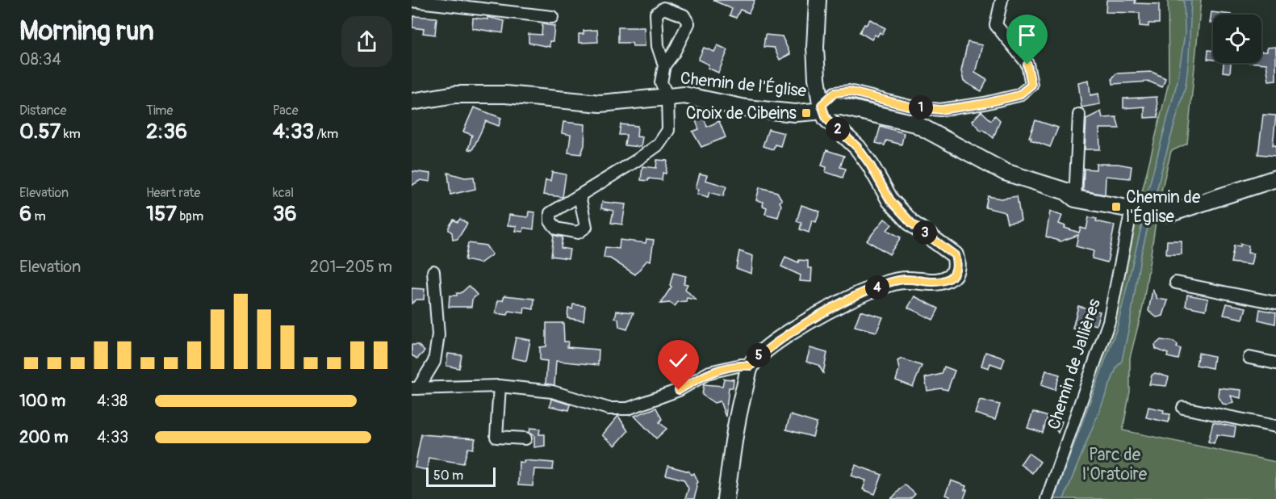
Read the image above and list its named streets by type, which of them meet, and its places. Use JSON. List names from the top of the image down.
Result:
{
  "streets": {
    "street": ["Chemin de l'Église", "Chemin de Jallières"]
  },
  "crossings": [
    ["Chemin de l'Église", "Chemin de Jallières"]
  ],
  "parks": ["Parc de l'Oratoire"],
  "places": {
    "transit": ["Croix de Cibeins", "Chemin de l'Église"]
  },
  "scale_bar": "50 m",
  "page": {
    "heading": ["Morning run", "08:34"],
    "stats": [
      ["Distance", "0.57 km"],
      ["Time", "2:36"],
      ["Pace", "4:33 /km"],
      ["Elevation", "6 m"],
      ["Heart rate", "157 bpm"],
      ["kcal", "36"]
    ],
    "pins": [
      "1",
      "2",
      "3",
      "4",
      "5"
    ],
    "chart": ["Elevation", "201–205 m"],
    "list": [
      {
        "name": "100 m",
        "note": "4:38"
      },
      {
        "name": "200 m",
        "note": "4:33"
      }
    ],
    "scale": "50 m"
  }
}
